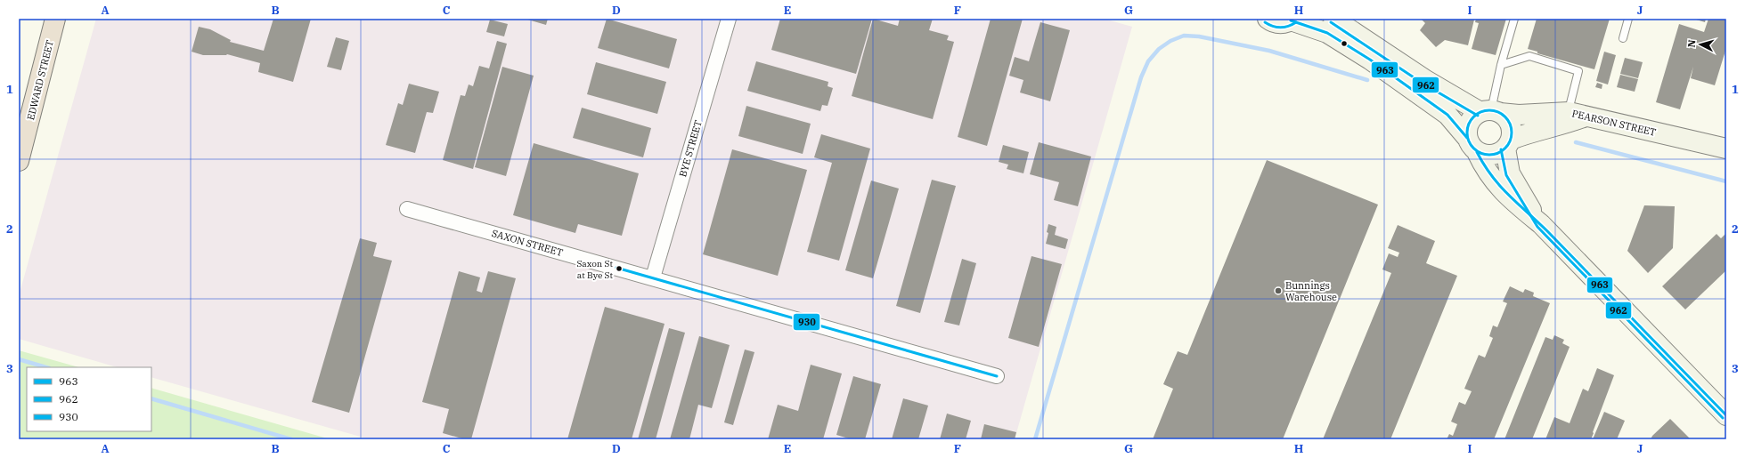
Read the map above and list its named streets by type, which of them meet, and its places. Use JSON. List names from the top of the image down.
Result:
{
  "streets": {
    "highway": ["EDWARD STREET"],
    "main road": ["PEARSON STREET"],
    "street": ["BYE STREET", "SAXON STREET"]
  },
  "crossings": [
    ["BYE STREET", "SAXON STREET"]
  ],
  "places": ["Saxon St at Bye St", "Bunnings Warehouse"],
  "lines": ["transit line 963", "transit line 962", "transit line 930"],
  "legend": ["963", "962", "930"],
  "north": "left",
  "grid": {
    "columns": [
      "A",
      "B",
      "C",
      "D",
      "E",
      "F",
      "G",
      "H",
      "I",
      "J"
    ],
    "rows": ["1", "2", "3"]
  }
}
